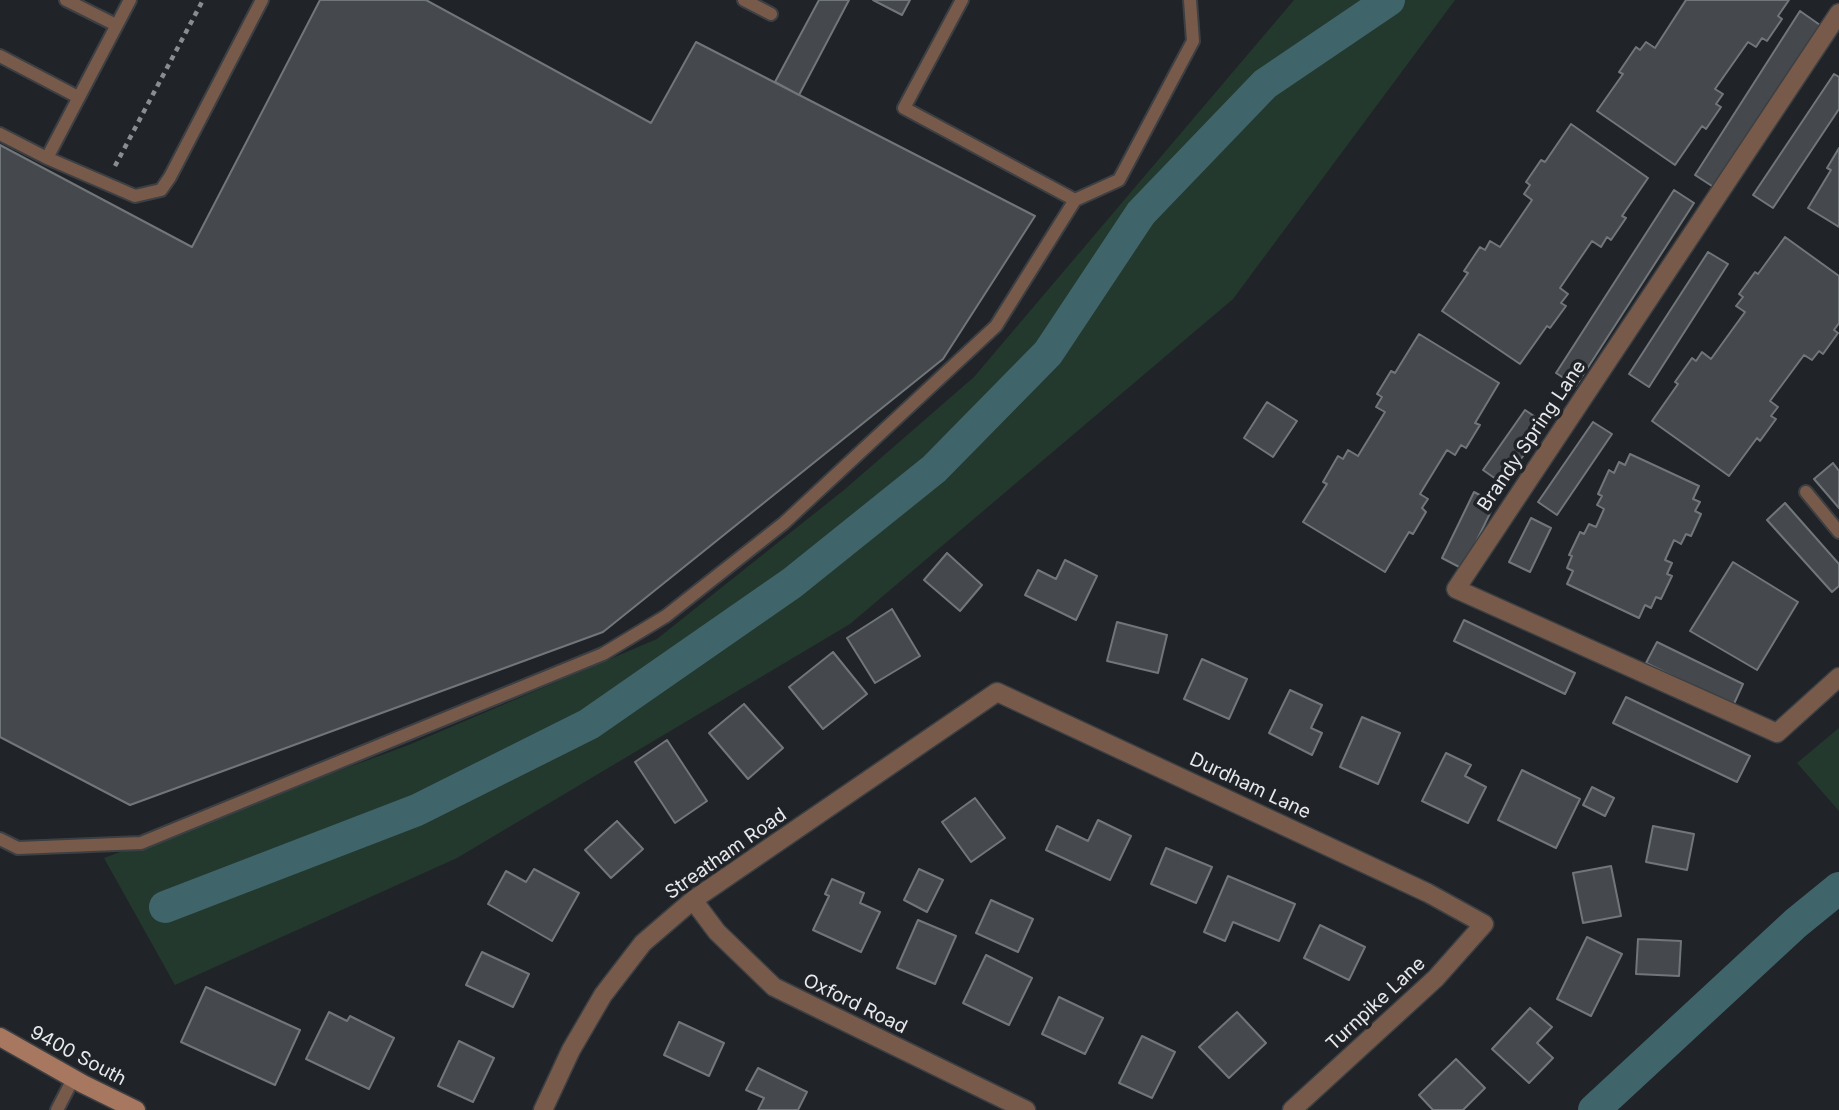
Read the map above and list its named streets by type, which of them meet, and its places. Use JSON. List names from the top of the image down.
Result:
{
  "streets": {
    "street": [
      "Brandy Spring Lane",
      "Durdham Lane",
      "Streatham Road",
      "Oxford Road",
      "Turnpike Lane",
      "9400 South"
    ]
  },
  "crossings": [
    ["Durdham Lane", "Streatham Road"],
    ["Durdham Lane", "Turnpike Lane"],
    ["Streatham Road", "Oxford Road"]
  ]
}
